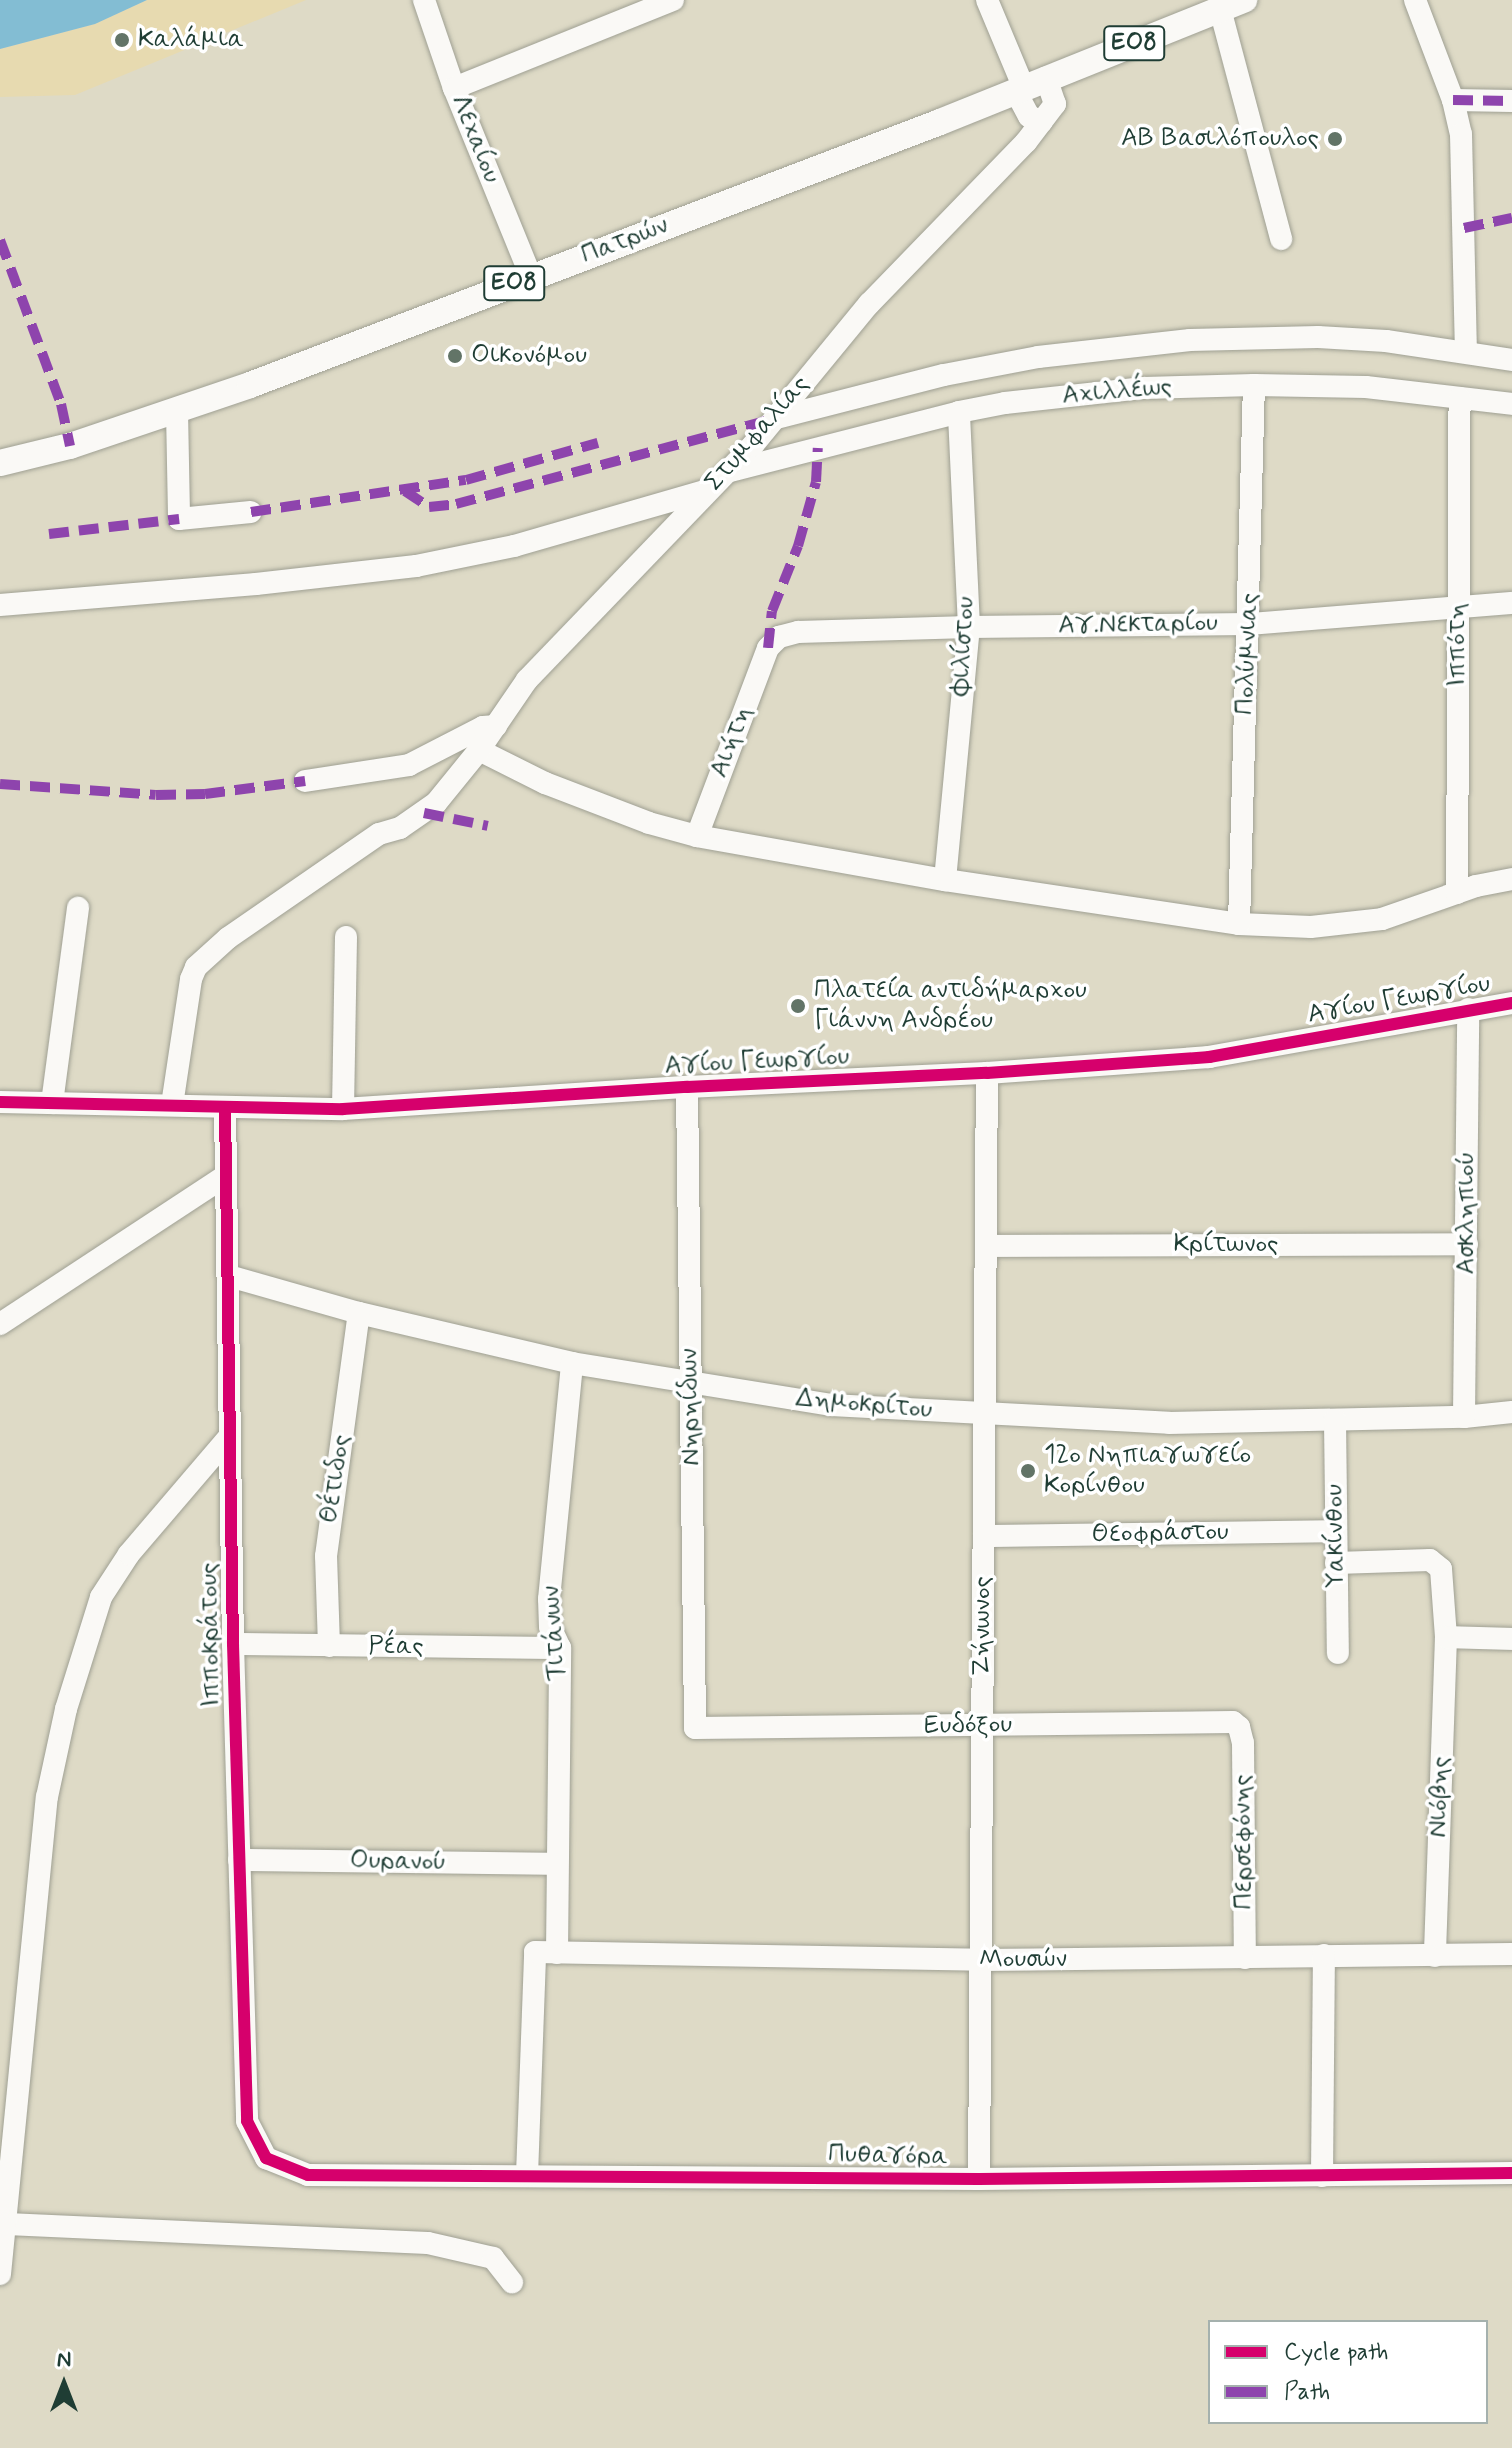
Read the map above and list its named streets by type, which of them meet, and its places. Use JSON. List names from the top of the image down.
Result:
{
  "streets": {
    "main road": ["ΕΟ8", "Πατρών"],
    "street": [
      "Λεχαίου",
      "Αχιλλέως",
      "Στυμφαλίας",
      "Αγ.Νεκταρίου",
      "Ιππότη",
      "Φιλίστου",
      "Πολύμνιας",
      "Αιήτη",
      "Αγίου Γεωργίου",
      "Ασκληπιού",
      "Κρίτωνος",
      "Δημοκρίτου",
      "Νηρηίδων",
      "Θέτιδος",
      "Θεοφράστου",
      "Υακίνθου",
      "Ζήνωνος",
      "Τιτάνων",
      "Ιπποκράτους",
      "Ρέας",
      "Ευδόξου",
      "Νιόβης",
      "Περσεφόνης",
      "Ουρανού",
      "Μουσών",
      "Πυθαγόρα"
    ]
  },
  "crossings": [
    ["Λεχαίου", "Πατρών"],
    ["Αχιλλέως", "Στυμφαλίας"],
    ["Αχιλλέως", "Ιππότη"],
    ["Αχιλλέως", "Φιλίστου"],
    ["Αχιλλέως", "Πολύμνιας"],
    ["Στυμφαλίας", "Αγίου Γεωργίου"],
    ["Αγ.Νεκταρίου", "Ιππότη"],
    ["Αγ.Νεκταρίου", "Φιλίστου"],
    ["Αγ.Νεκταρίου", "Πολύμνιας"],
    ["Αγ.Νεκταρίου", "Αιήτη"],
    ["Αγίου Γεωργίου", "Ασκληπιού"],
    ["Αγίου Γεωργίου", "Νηρηίδων"],
    ["Αγίου Γεωργίου", "Ζήνωνος"],
    ["Αγίου Γεωργίου", "Ιπποκράτους"],
    ["Ασκληπιού", "Κρίτωνος"],
    ["Ασκληπιού", "Δημοκρίτου"],
    ["Κρίτωνος", "Ζήνωνος"],
    ["Δημοκρίτου", "Νηρηίδων"],
    ["Δημοκρίτου", "Θέτιδος"],
    ["Δημοκρίτου", "Υακίνθου"],
    ["Δημοκρίτου", "Ζήνωνος"],
    ["Δημοκρίτου", "Τιτάνων"],
    ["Δημοκρίτου", "Ιπποκράτους"],
    ["Νηρηίδων", "Ευδόξου"],
    ["Θέτιδος", "Ρέας"],
    ["Θεοφράστου", "Υακίνθου"],
    ["Θεοφράστου", "Ζήνωνος"],
    ["Υακίνθου", "Νιόβης"],
    ["Ζήνωνος", "Ευδόξου"],
    ["Ζήνωνος", "Μουσών"],
    ["Ζήνωνος", "Πυθαγόρα"],
    ["Τιτάνων", "Ρέας"],
    ["Τιτάνων", "Ουρανού"],
    ["Τιτάνων", "Μουσών"],
    ["Τιτάνων", "Πυθαγόρα"],
    ["Ιπποκράτους", "Ρέας"],
    ["Ιπποκράτους", "Ουρανού"],
    ["Ιπποκράτους", "Πυθαγόρα"],
    ["Ευδόξου", "Περσεφόνης"],
    ["Νιόβης", "Μουσών"],
    ["Περσεφόνης", "Μουσών"]
  ],
  "places": [
    "Καλάμια",
    "ΑΒ Βασιλόπουλος",
    "Οικονόμου",
    "Πλατεία αντιδήμαρχου Γιάννη Ανδρέου",
    "12ο Νηπιαγωγείο Κορίνθου"
  ],
  "legend": ["Cycle path", "Path"],
  "north": "top"
}
